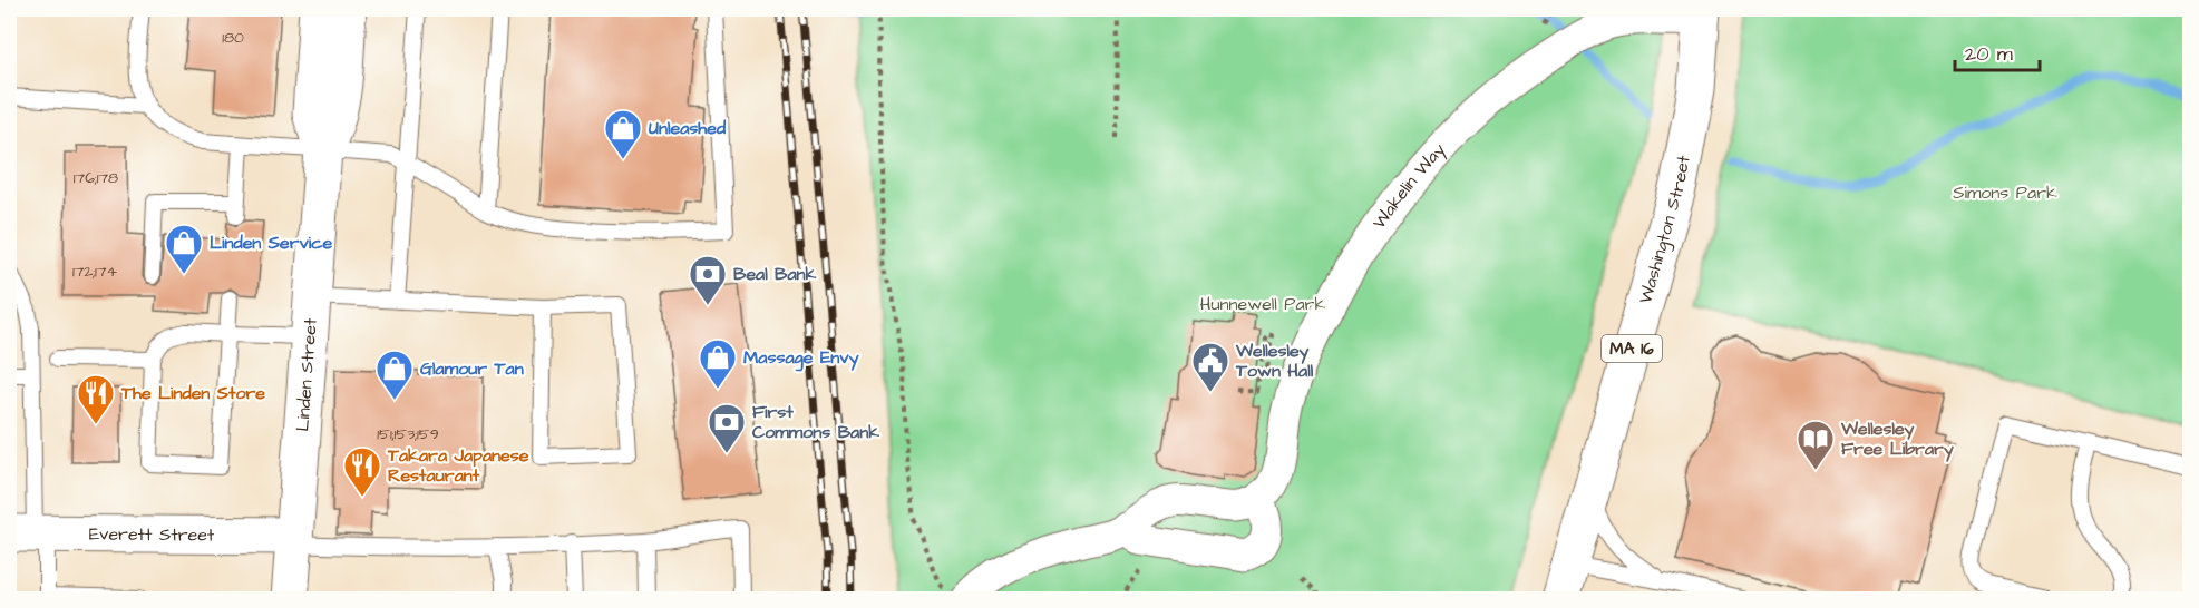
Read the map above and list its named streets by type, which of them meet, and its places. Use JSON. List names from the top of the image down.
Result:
{
  "streets": {
    "street": [
      "Wakelin Way",
      "Washington Street",
      "MA 16",
      "Linden Street",
      "Everett Street"
    ]
  },
  "crossings": [
    ["Wakelin Way", "Washington Street"],
    ["Linden Street", "Everett Street"]
  ],
  "parks": ["Simons Park", "Hunnewell Park"],
  "places": {
    "shop": [
      "Unleashed",
      "Linden Service",
      "Massage Envy",
      "Glamour Tan"
    ],
    "bank": ["Beal Bank", "First Commons Bank"],
    "public building": ["Wellesley Town Hall"],
    "restaurant": ["The Linden Store", "Takara Japanese Restaurant"],
    "library": ["Wellesley Free Library"]
  },
  "house_numbers": [
    "180",
    "176;178",
    "172;174",
    "151;153;159"
  ],
  "scale_bar": "20 m"
}
